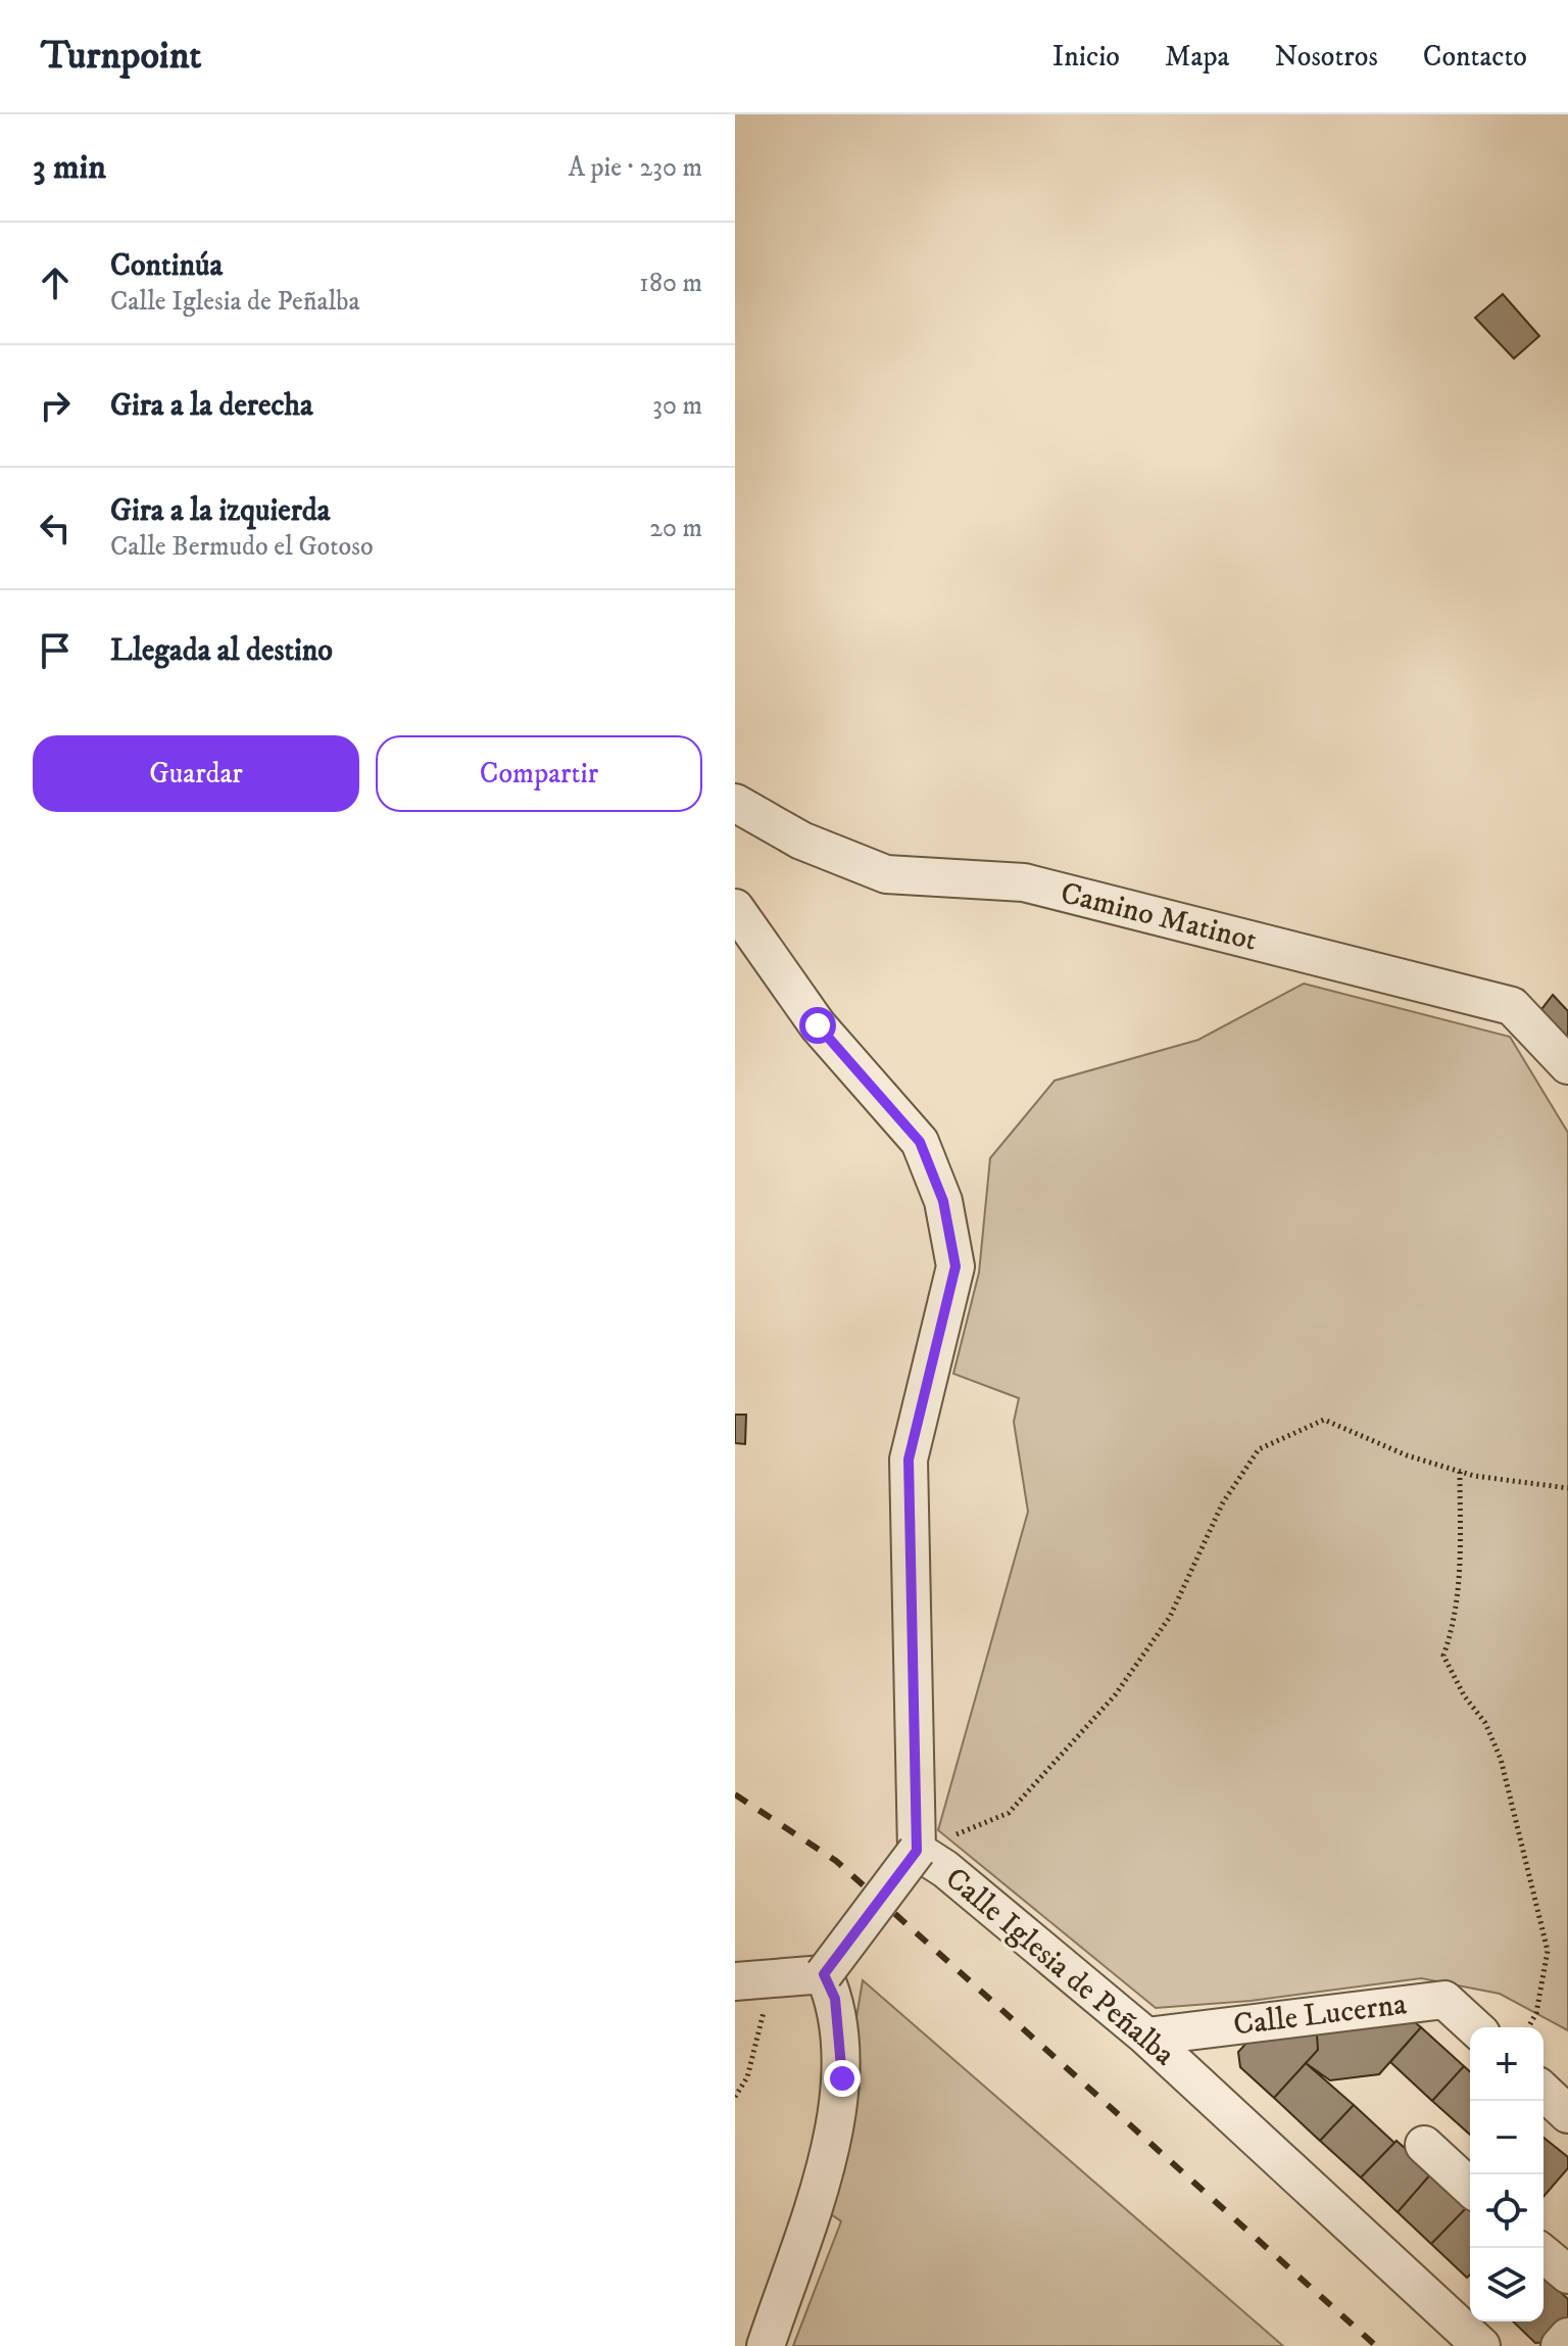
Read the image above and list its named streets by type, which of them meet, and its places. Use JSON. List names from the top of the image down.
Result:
{
  "streets": {
    "street": ["Camino Matinot", "Calle Iglesia de Peñalba", "Calle Lucerna"]
  },
  "crossings": [
    ["Calle Iglesia de Peñalba", "Calle Lucerna"]
  ],
  "page": {
    "header": "Turnpoint",
    "nav": [
      "Inicio",
      "Mapa",
      "Nosotros",
      "Contacto"
    ],
    "heading": ["3 min", "A pie · 230 m"],
    "list": [
      ["Continúa", "Calle Iglesia de Peñalba", "180 m"],
      ["Gira a la derecha", "30 m"],
      ["Gira a la izquierda", "Calle Bermudo el Gotoso", "20 m"],
      "Llegada al destino"
    ],
    "buttons": ["Guardar", "Compartir"],
    "map_buttons": ["+", "−"]
  }
}
